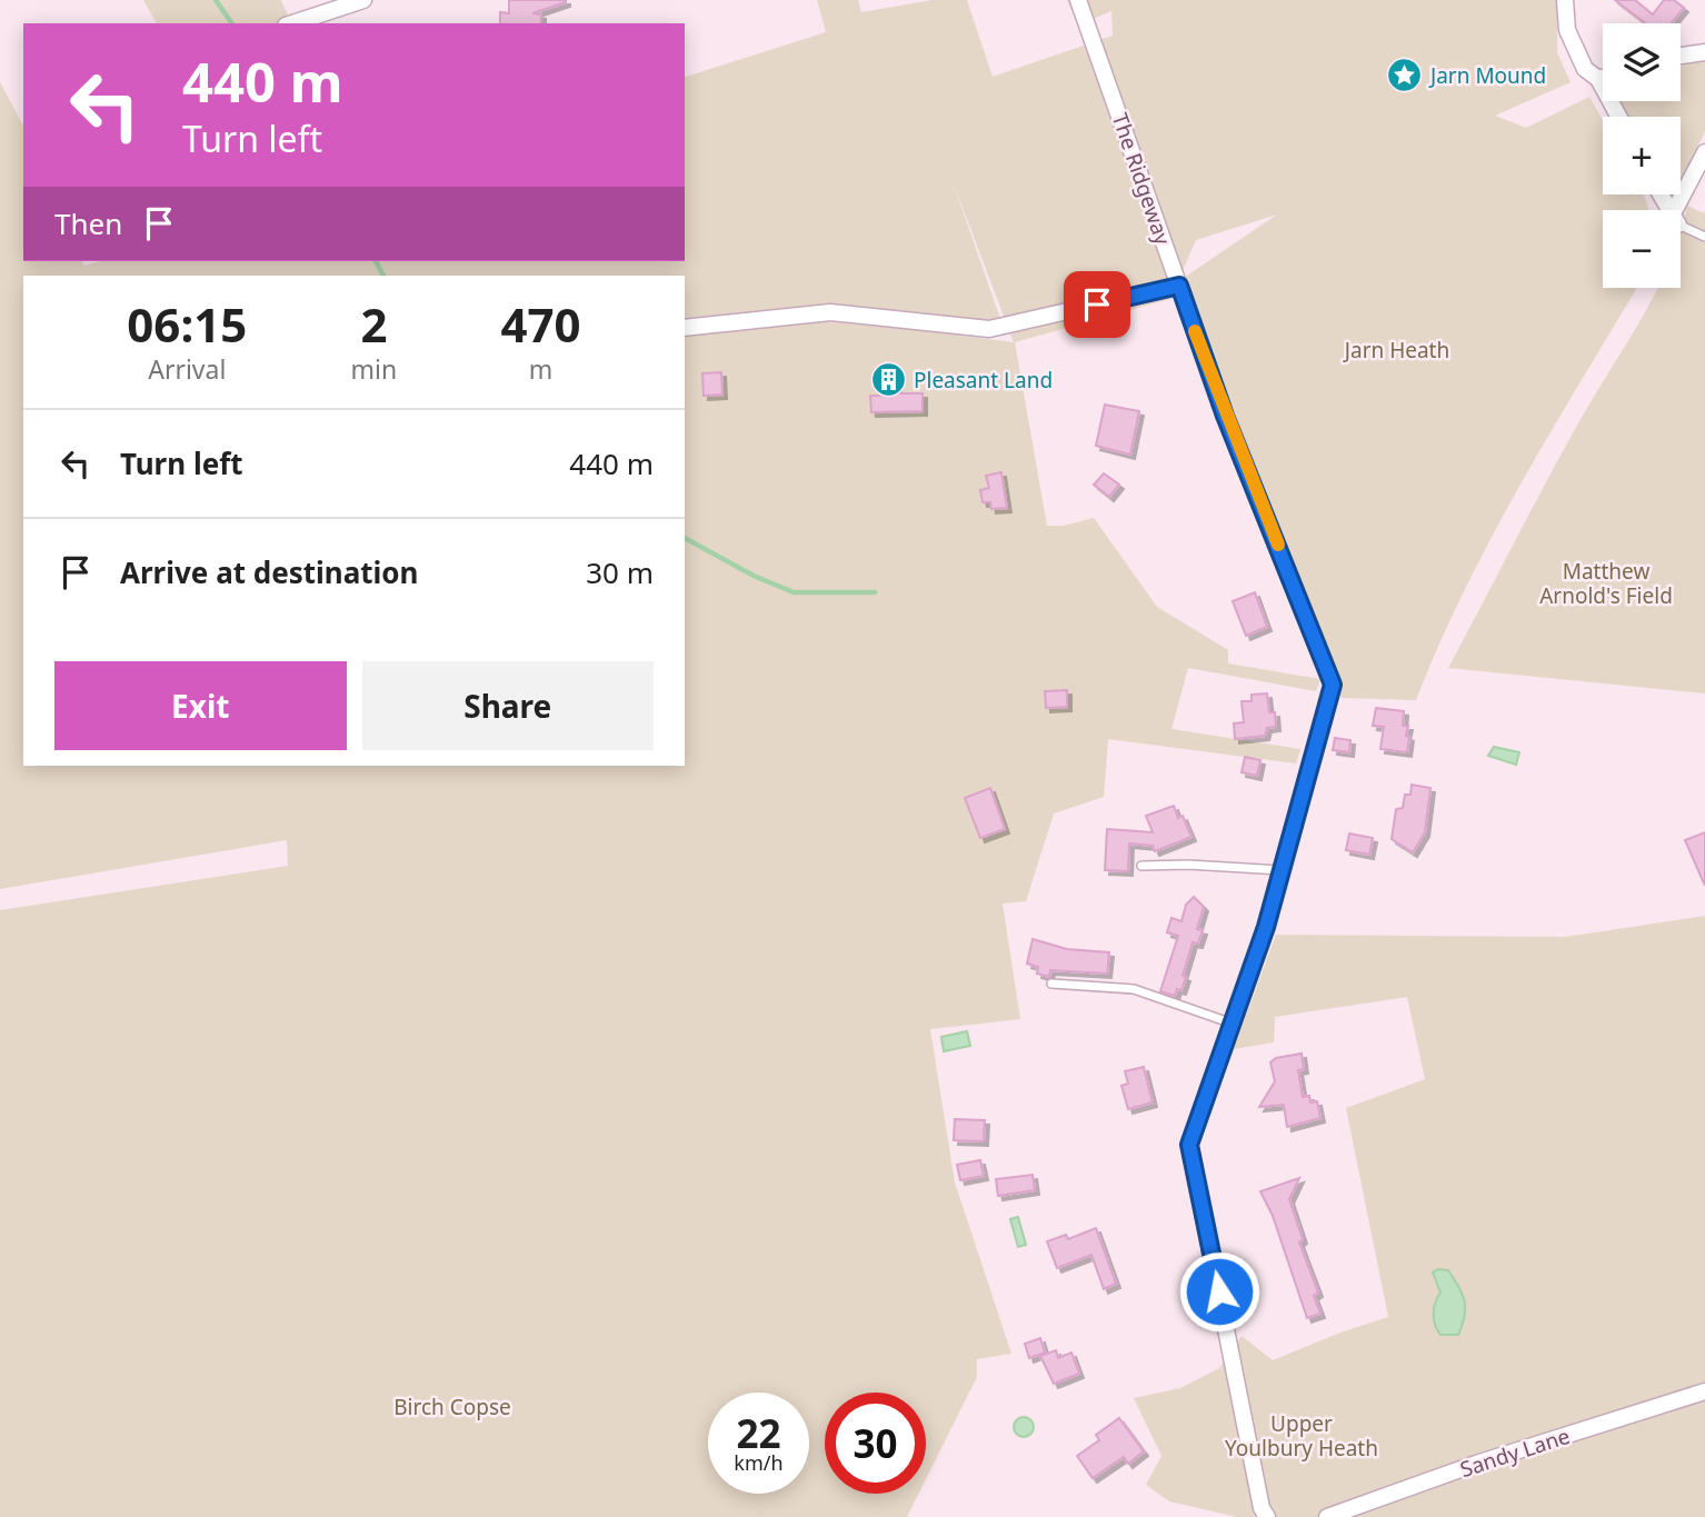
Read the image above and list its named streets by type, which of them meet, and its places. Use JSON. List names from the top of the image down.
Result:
{
  "streets": {
    "street": ["The Ridgeway", "Sandy Lane"]
  },
  "parks": [
    "Jarn Heath",
    "Matthew Arnold's Field",
    "Birch Copse",
    "Upper Youlbury Heath"
  ],
  "places": {
    "place": ["Jarn Mound"],
    "building": ["Pleasant Land"]
  },
  "page": {
    "map_buttons": ["+", "−"],
    "turn": ["440 m", "Turn left"],
    "then": "Then",
    "eta": [
      "06:15",
      "Arrival",
      "2",
      "min",
      "470",
      "m"
    ],
    "list": [
      {
        "name": "Turn left",
        "value": "440 m"
      },
      {
        "name": "Arrive at destination",
        "value": "30 m"
      }
    ],
    "buttons": ["Exit", "Share"],
    "speed": "22 km/h",
    "limit": "30"
  }
}
